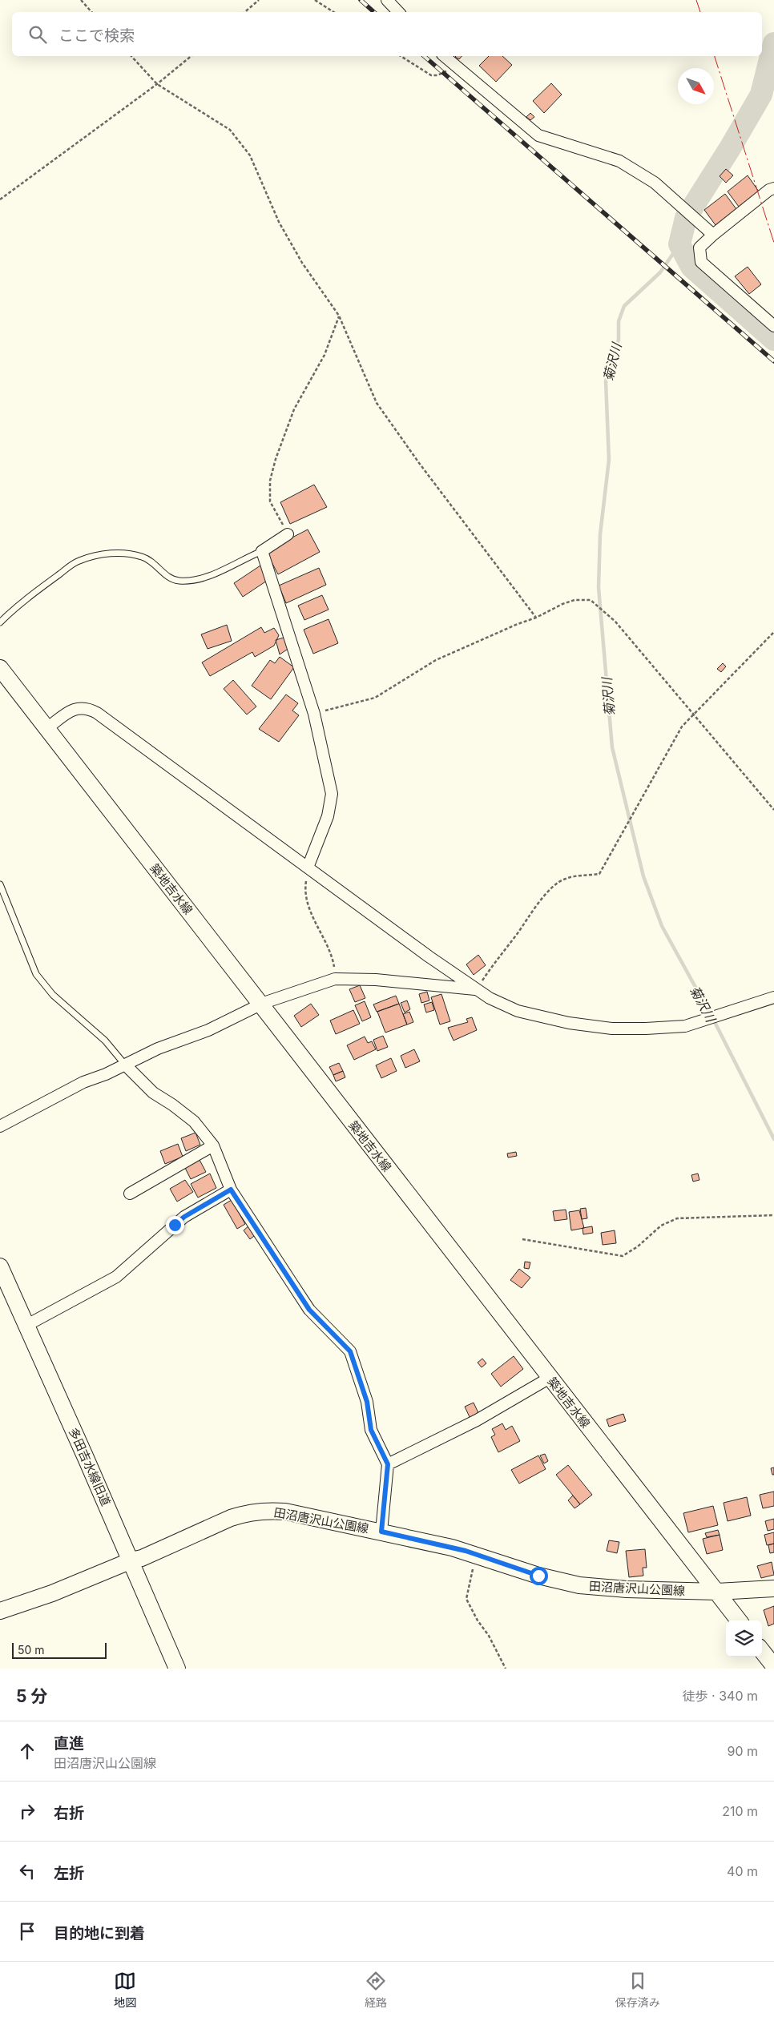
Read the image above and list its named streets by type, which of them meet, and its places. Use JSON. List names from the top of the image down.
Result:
{
  "streets": {
    "main road": ["築地吉水線", "多田吉水線旧道", "田沼唐沢山公園線"]
  },
  "crossings": [
    ["築地吉水線", "田沼唐沢山公園線"],
    ["多田吉水線旧道", "田沼唐沢山公園線"]
  ],
  "water": ["菊沢川"],
  "scale_bar": "50 m",
  "north": "bottom right",
  "page": {
    "search": "ここで検索",
    "scale": "50 m",
    "heading": ["5 分", "徒歩 · 340 m"],
    "list": [
      ["直進", "田沼唐沢山公園線", "90 m"],
      ["右折", "210 m"],
      ["左折", "40 m"],
      "目的地に到着"
    ],
    "nav": ["地図", "経路", "保存済み"]
  }
}
